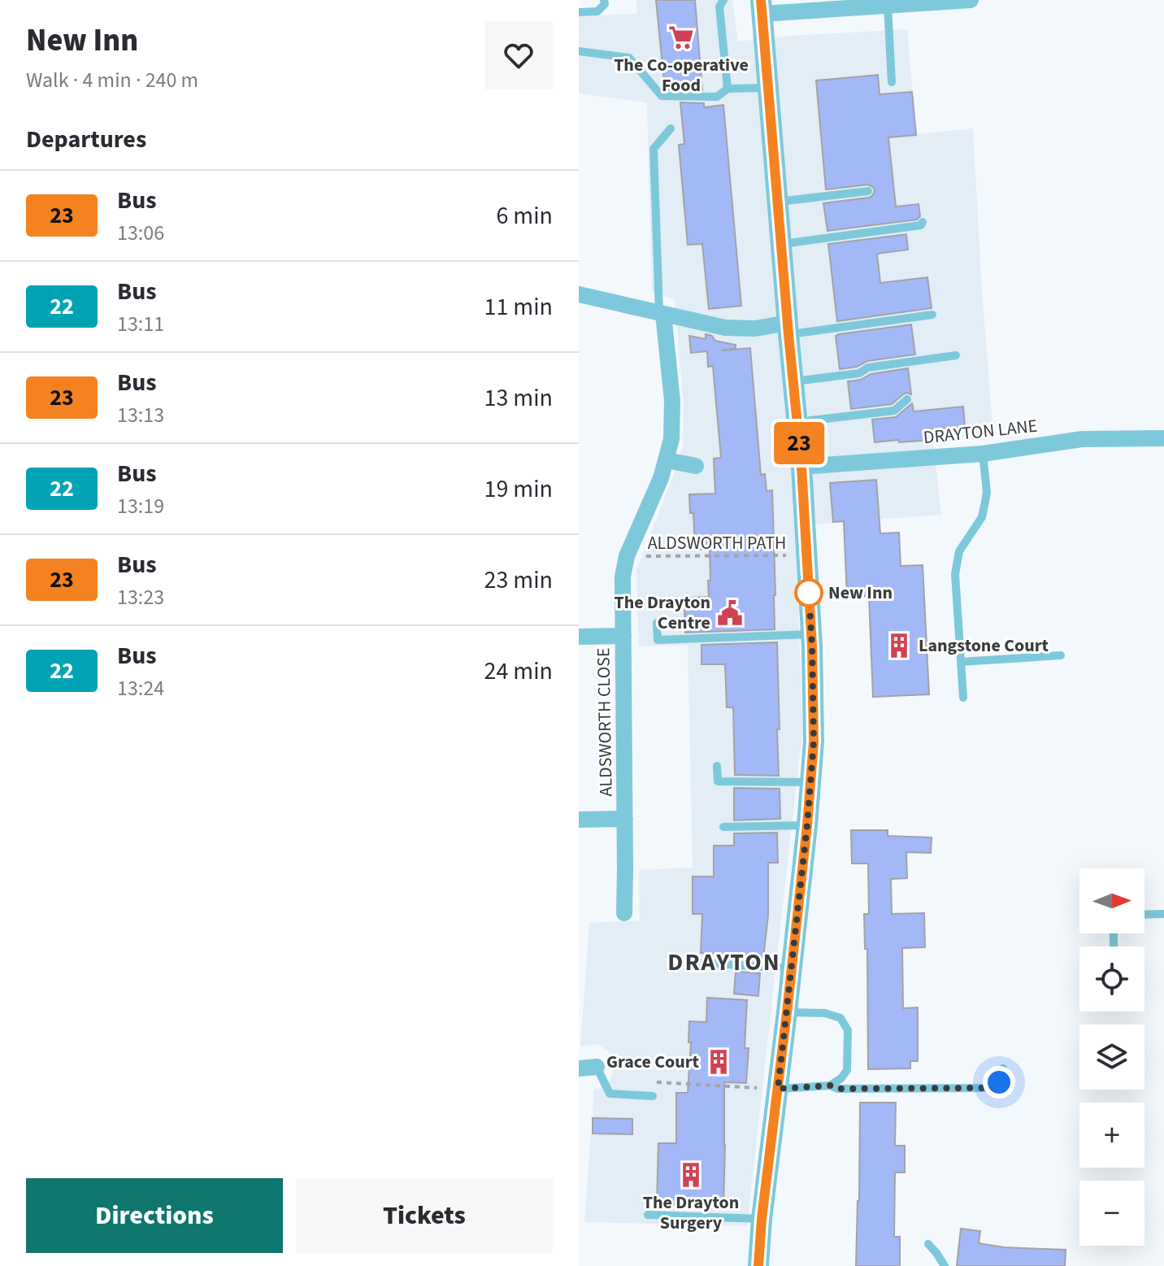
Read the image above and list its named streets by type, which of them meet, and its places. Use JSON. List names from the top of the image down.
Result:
{
  "streets": {
    "street": ["DRAYTON LANE", "ALDSWORTH CLOSE"],
    "path": ["ALDSWORTH PATH"]
  },
  "crossings": [
    ["ALDSWORTH PATH", "ALDSWORTH CLOSE"]
  ],
  "districts": ["DRAYTON"],
  "places": {
    "supermarket": ["The Co-operative Food"],
    "other": ["New Inn"],
    "public building": ["The Drayton Centre"],
    "building": ["Langstone Court", "Grace Court", "The Drayton Surgery"]
  },
  "lines": ["bus line 23"],
  "north": "right",
  "page": {
    "heading": [
      ["New Inn", "Walk · 4 min · 240 m"],
      "Departures"
    ],
    "on_map": "23",
    "list": [
      {
        "mark": "23",
        "name": "Bus",
        "note": "13:06",
        "value": "6 min"
      },
      {
        "mark": "22",
        "name": "Bus",
        "note": "13:11",
        "value": "11 min"
      },
      {
        "mark": "23",
        "name": "Bus",
        "note": "13:13",
        "value": "13 min"
      },
      {
        "mark": "22",
        "name": "Bus",
        "note": "13:19",
        "value": "19 min"
      },
      {
        "mark": "23",
        "name": "Bus",
        "note": "13:23",
        "value": "23 min"
      },
      {
        "mark": "22",
        "name": "Bus",
        "note": "13:24",
        "value": "24 min"
      }
    ],
    "map_buttons": ["+", "−"],
    "buttons": ["Directions", "Tickets"]
  }
}
